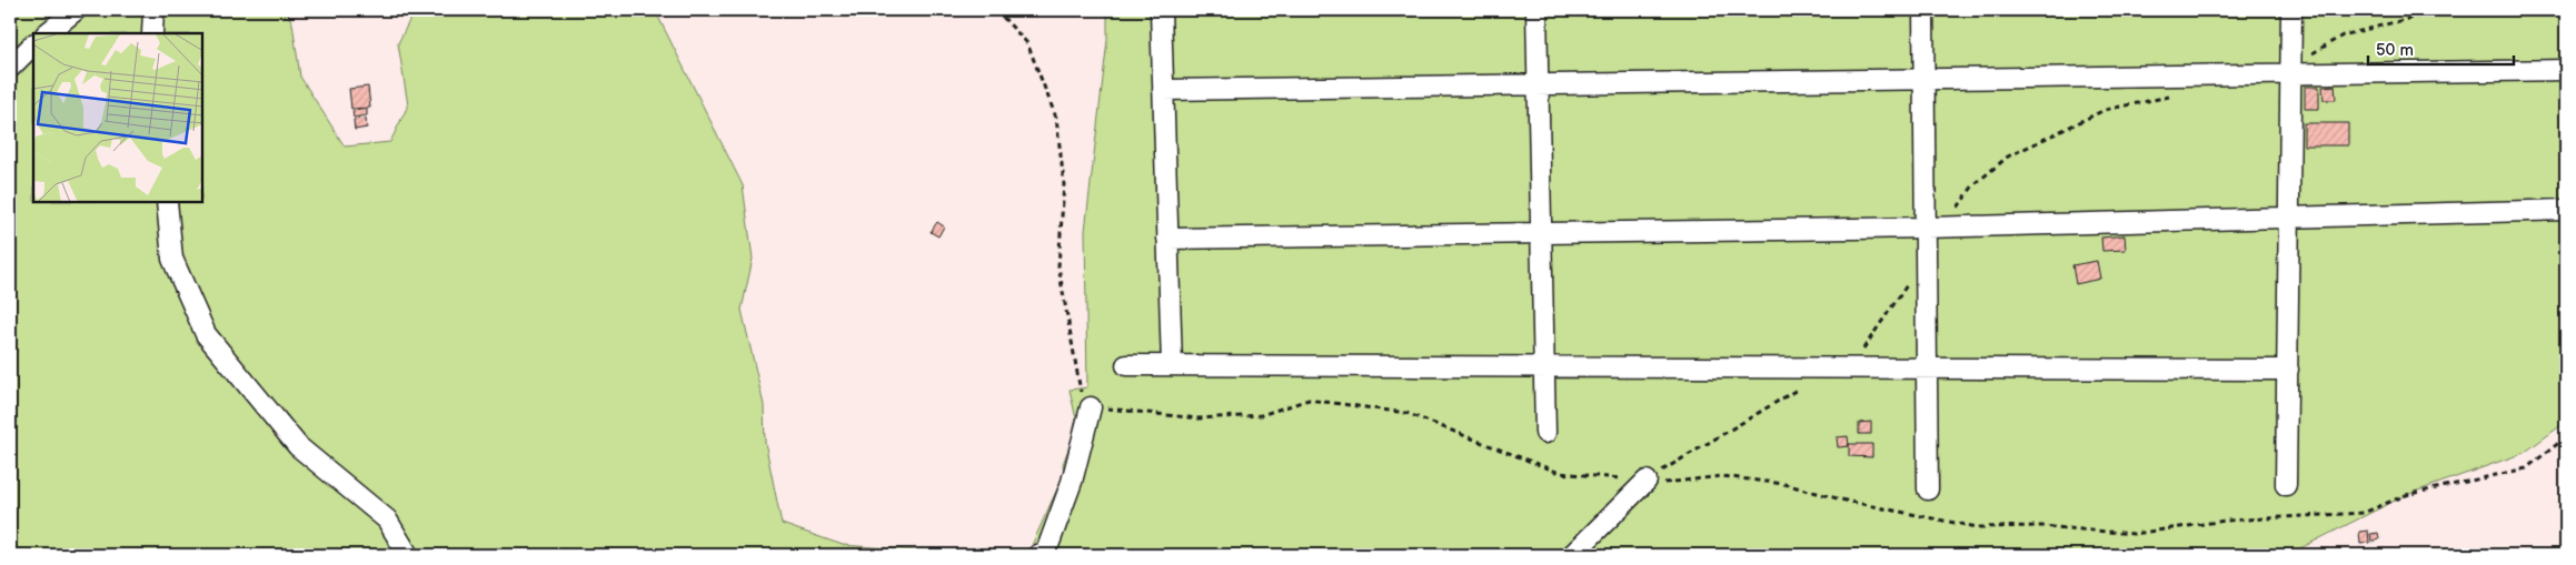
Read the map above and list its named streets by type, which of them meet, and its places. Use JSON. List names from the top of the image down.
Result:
{
  "scale_bar": "50 m"
}
